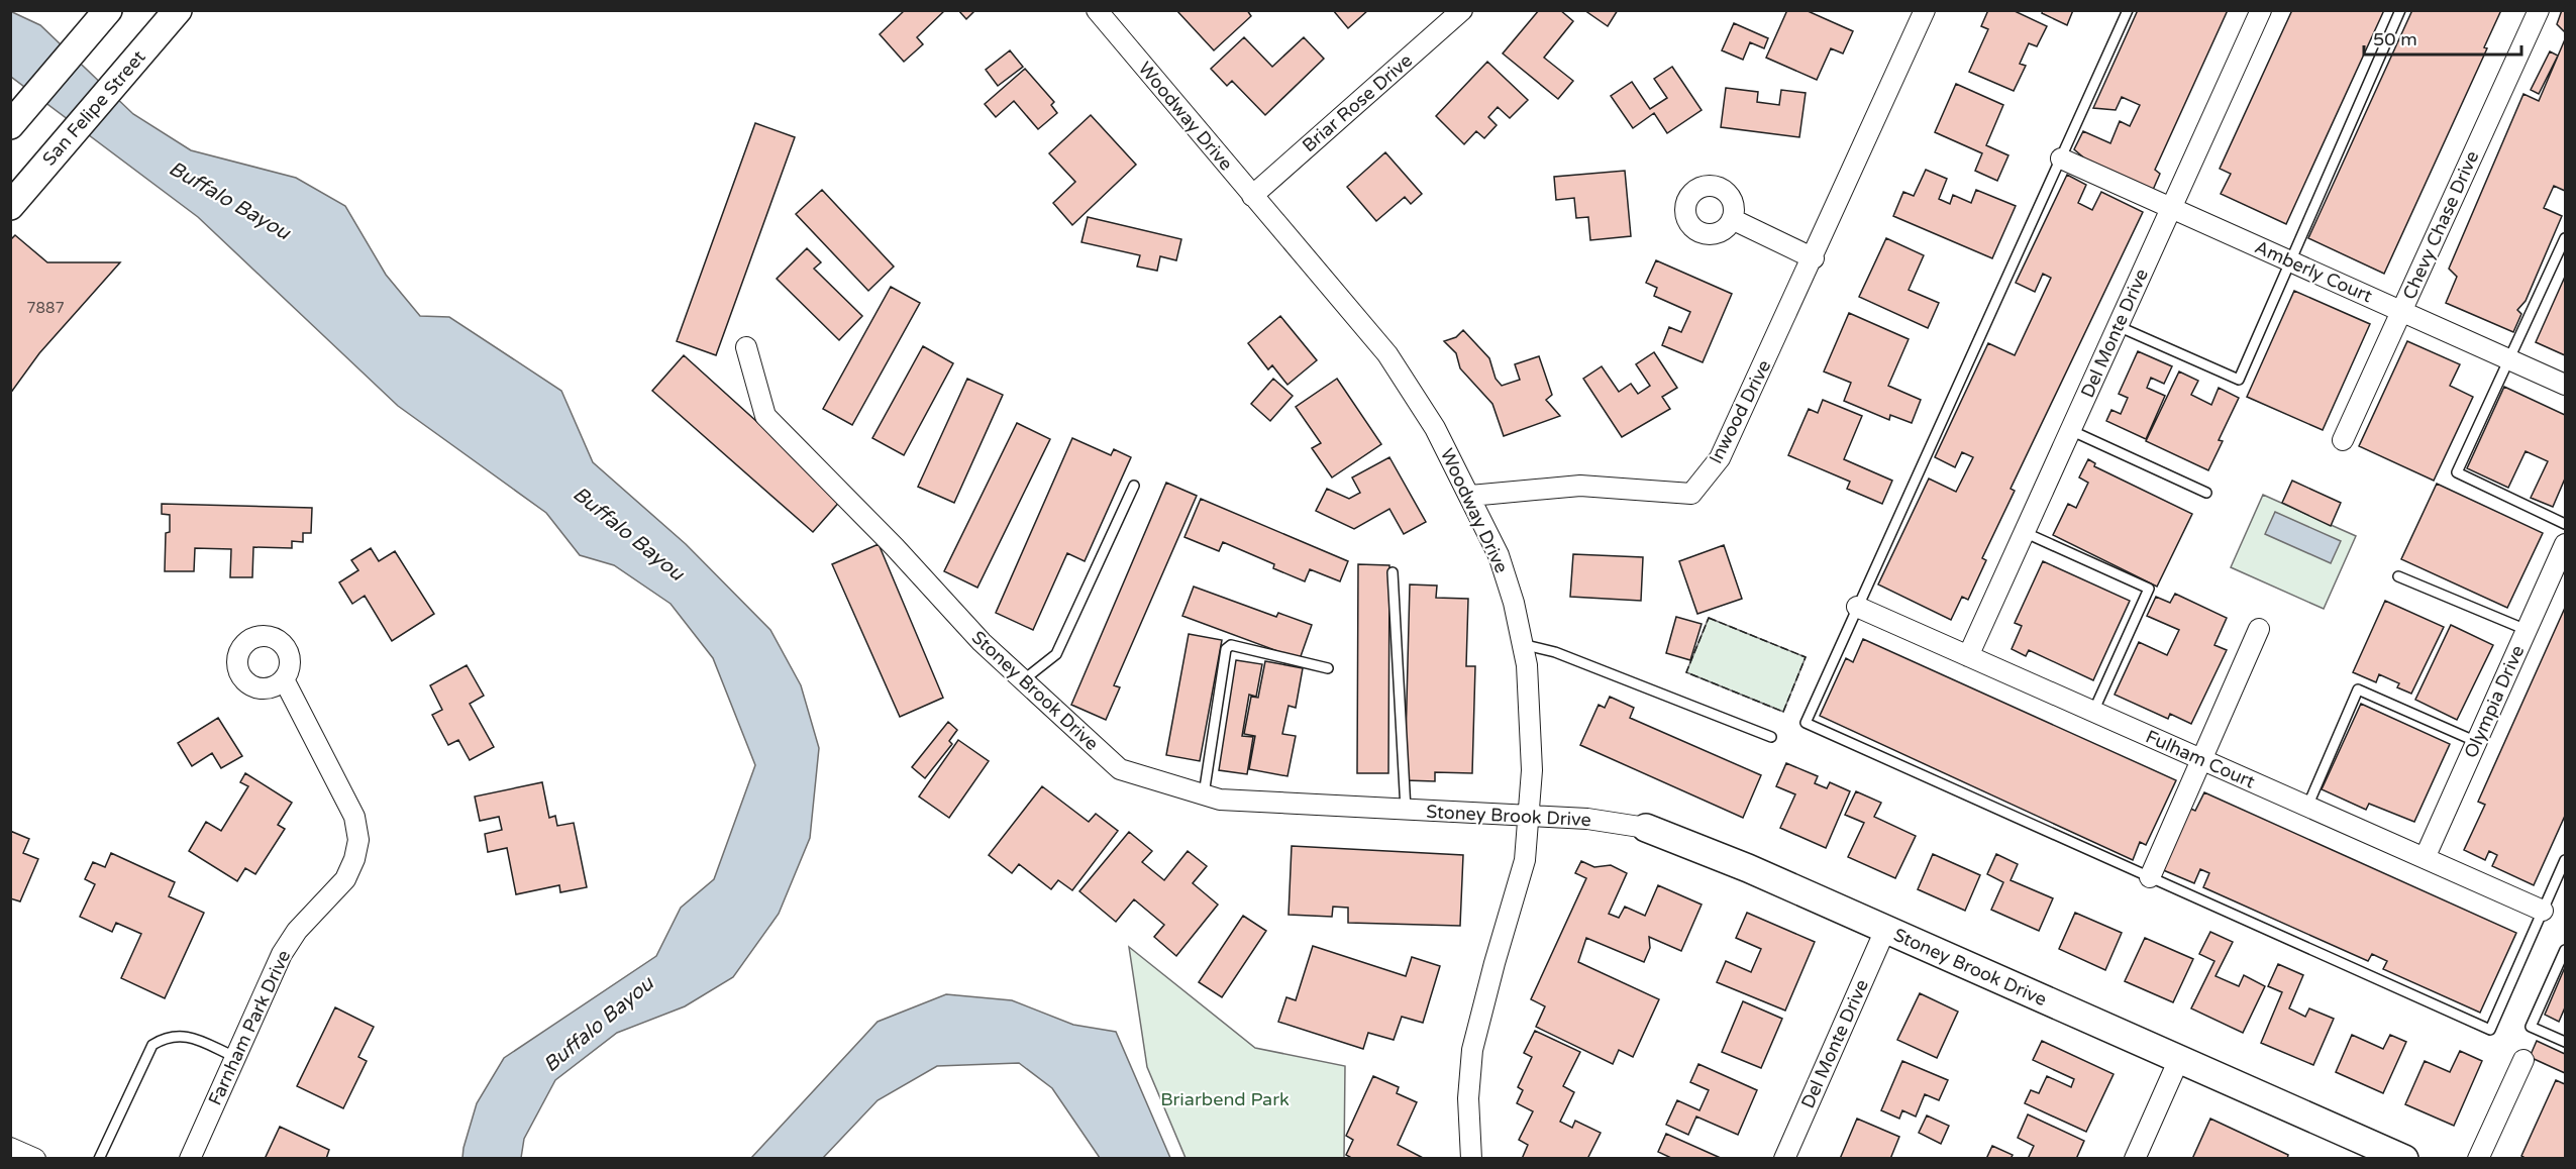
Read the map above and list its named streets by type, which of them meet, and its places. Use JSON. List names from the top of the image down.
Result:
{
  "streets": {
    "street": [
      "Briar Rose Drive",
      "San Felipe Street",
      "Woodway Drive",
      "Chevy Chase Drive",
      "Amberly Court",
      "Del Monte Drive",
      "Inwood Drive",
      "Stoney Brook Drive",
      "Olympia Drive",
      "Fulham Court",
      "Farnham Park Drive"
    ]
  },
  "crossings": [
    ["Briar Rose Drive", "Woodway Drive"],
    ["Woodway Drive", "Inwood Drive"],
    ["Woodway Drive", "Stoney Brook Drive"],
    ["Chevy Chase Drive", "Amberly Court"],
    ["Amberly Court", "Del Monte Drive"],
    ["Del Monte Drive", "Stoney Brook Drive"],
    ["Del Monte Drive", "Fulham Court"],
    ["Olympia Drive", "Fulham Court"]
  ],
  "water": ["Buffalo Bayou"],
  "parks": ["Briarbend Park"],
  "house_numbers": ["7887"],
  "scale_bar": "50 m"
}
